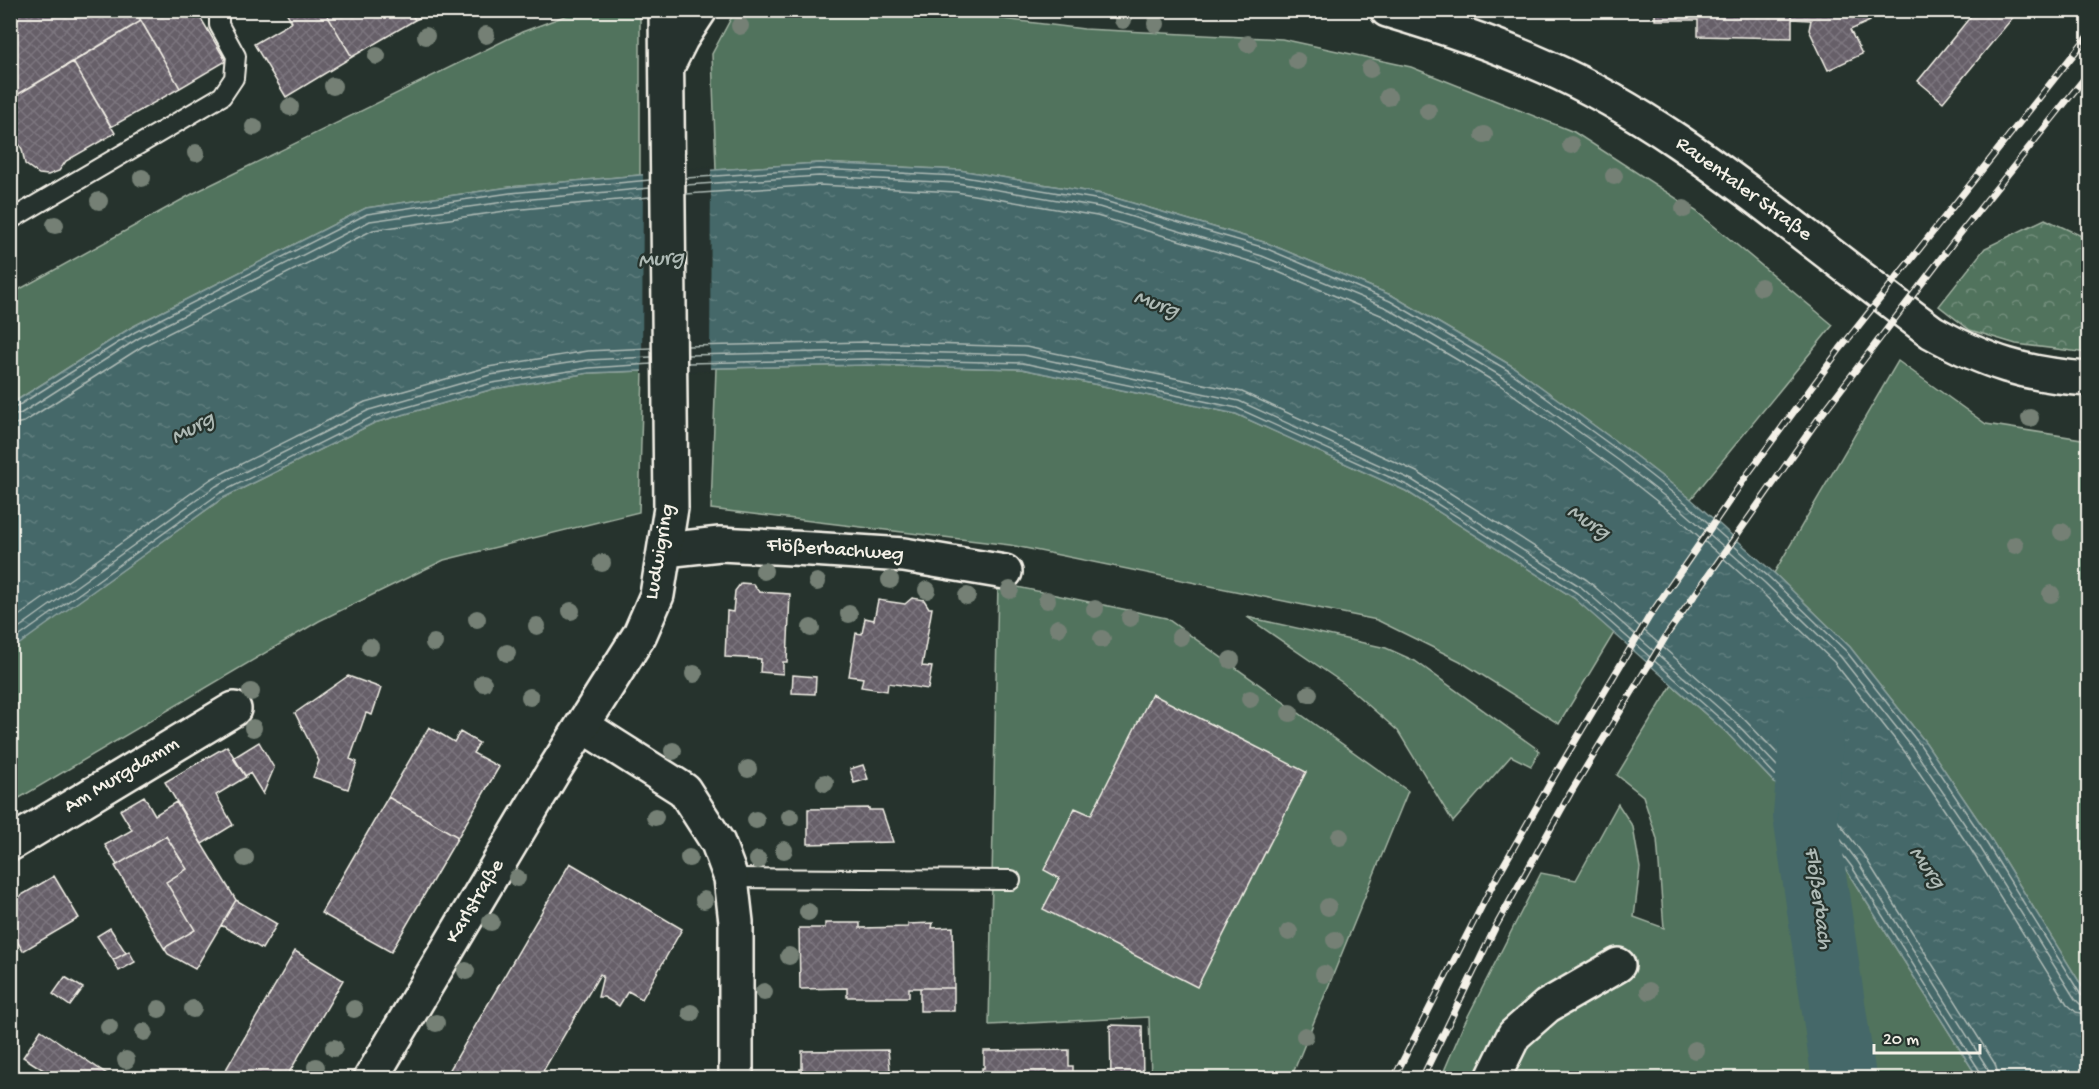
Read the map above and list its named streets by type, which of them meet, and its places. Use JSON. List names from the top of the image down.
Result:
{
  "streets": {
    "street": [
      "Rauentaler Straße",
      "Flößerbachweg",
      "Ludwigring",
      "Am Murgdamm",
      "Karlstraße"
    ]
  },
  "crossings": [
    ["Flößerbachweg", "Ludwigring"],
    ["Ludwigring", "Karlstraße"]
  ],
  "water": ["Murg", "Flößerbach"],
  "scale_bar": "20 m"
}
